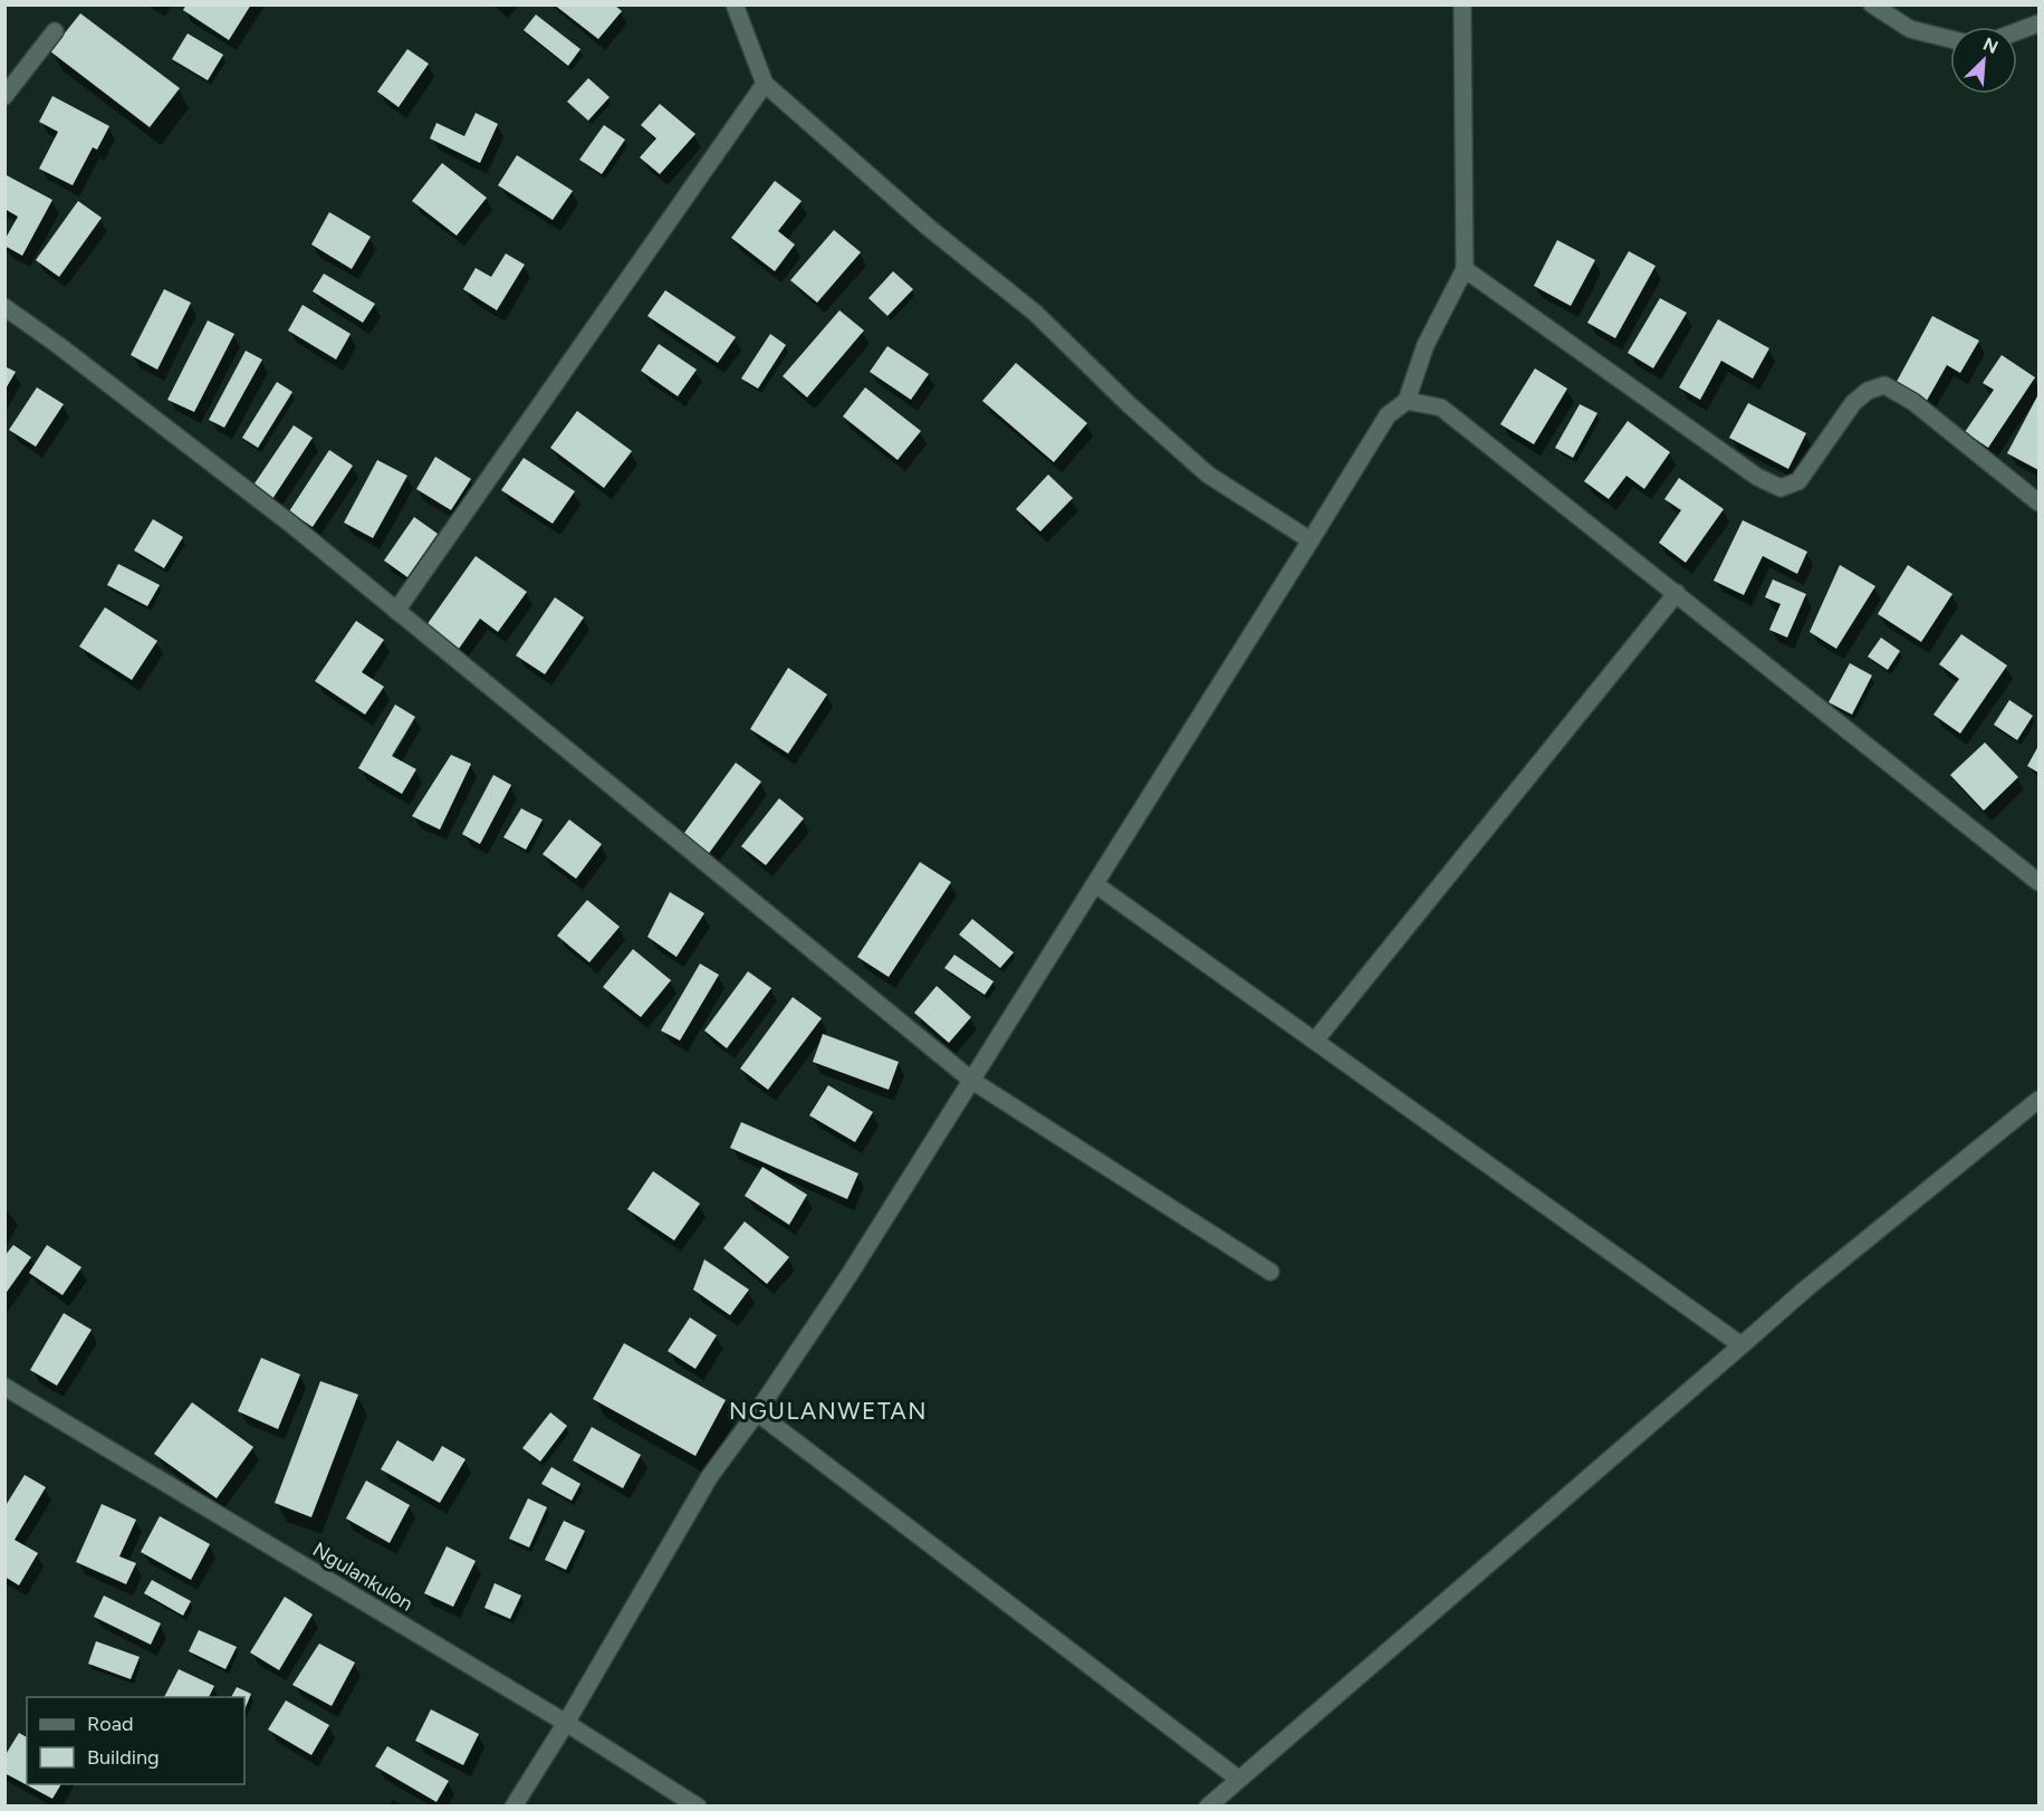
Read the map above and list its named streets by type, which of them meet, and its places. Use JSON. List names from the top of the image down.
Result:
{
  "streets": {
    "street": ["Ngulankulon"]
  },
  "districts": ["NGULANWETAN"],
  "legend": ["Road", "Building"],
  "north": "top right"
}
